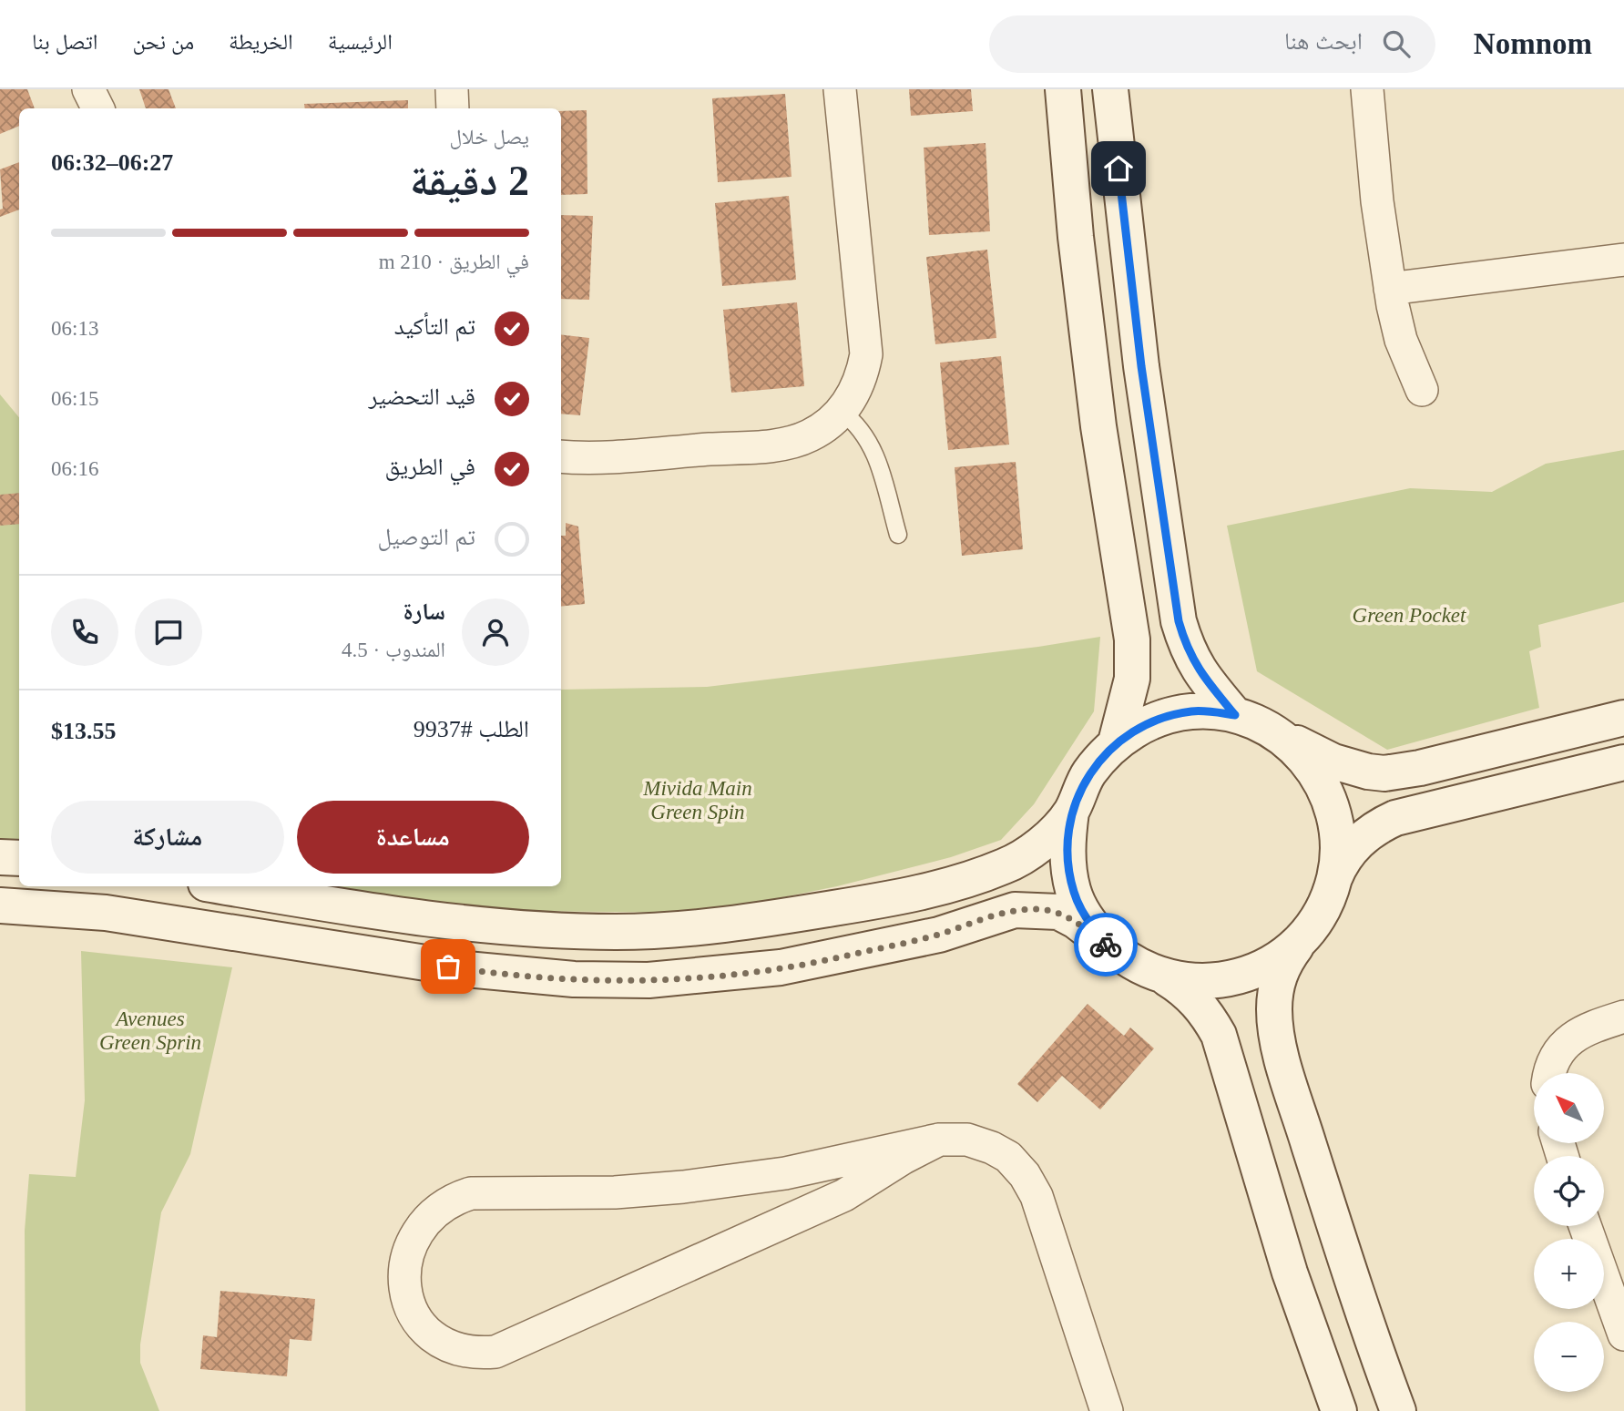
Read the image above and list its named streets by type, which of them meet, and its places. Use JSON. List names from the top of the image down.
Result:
{
  "parks": ["Green Pocket", "Mivida Main Green Spin", "Avenues Green Sprin"],
  "north": "top left",
  "page": {
    "header": "Nomnom",
    "search": "ابحث هنا",
    "nav": [
      "الرئيسية",
      "الخريطة",
      "من نحن",
      "اتصل بنا"
    ],
    "heading": ["2 دقيقة", "يصل خلال", "06:27–06:32"],
    "panel": [
      "سارة",
      "المندوب · 4.5",
      "الطلب #9937",
      "$13.55"
    ],
    "bar": "في الطريق · 210 m",
    "list": [
      ["تم التأكيد", "06:13"],
      ["قيد التحضير", "06:15"],
      ["في الطريق", "06:16"],
      "تم التوصيل"
    ],
    "buttons": ["مساعدة", "مشاركة"],
    "map_buttons": ["+", "−"]
  }
}
